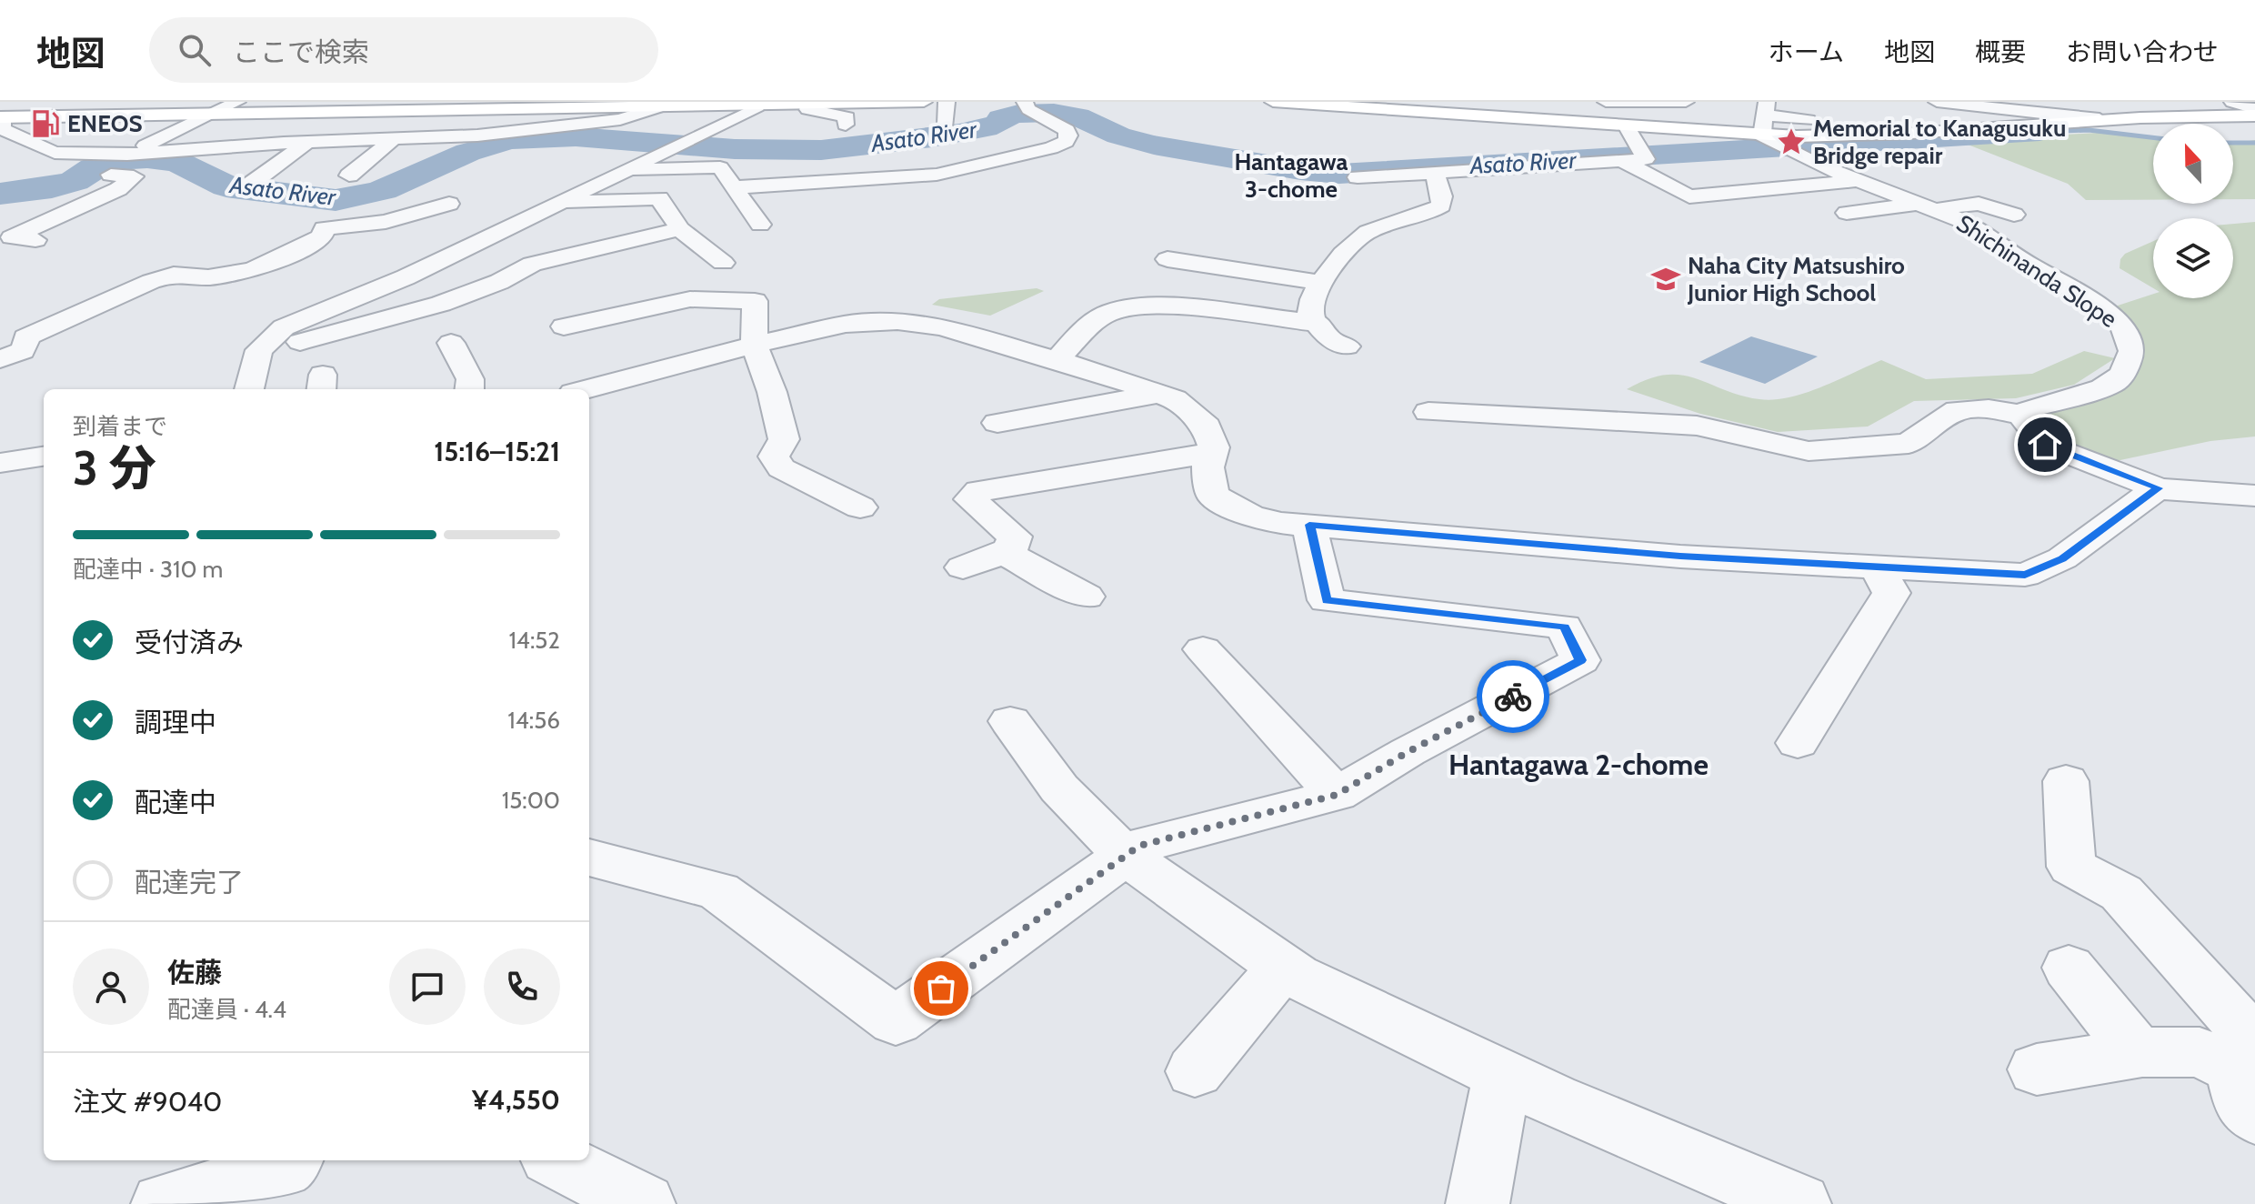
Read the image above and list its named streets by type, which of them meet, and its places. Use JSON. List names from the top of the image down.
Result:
{
  "streets": {
    "street": ["Shichinanda Slope"]
  },
  "districts": ["Hantagawa 3-chome", "Hantagawa 2-chome"],
  "water": ["Asato River"],
  "places": {
    "fuel station": ["ENEOS"],
    "place": ["Memorial to Kanagusuku Bridge repair"],
    "school or university": ["Naha City Matsushiro Junior High School"]
  },
  "north": "top",
  "page": {
    "header": "地図",
    "search": "ここで検索",
    "nav": [
      "ホーム",
      "地図",
      "概要",
      "お問い合わせ"
    ],
    "heading": ["3 分", "到着まで", "15:16–15:21"],
    "panel": [
      "佐藤",
      "配達員 · 4.4",
      "注文 #9040",
      "¥4,550"
    ],
    "bar": "配達中 · 310 m",
    "list": [
      ["受付済み", "14:52"],
      ["調理中", "14:56"],
      ["配達中", "15:00"],
      "配達完了"
    ]
  }
}
